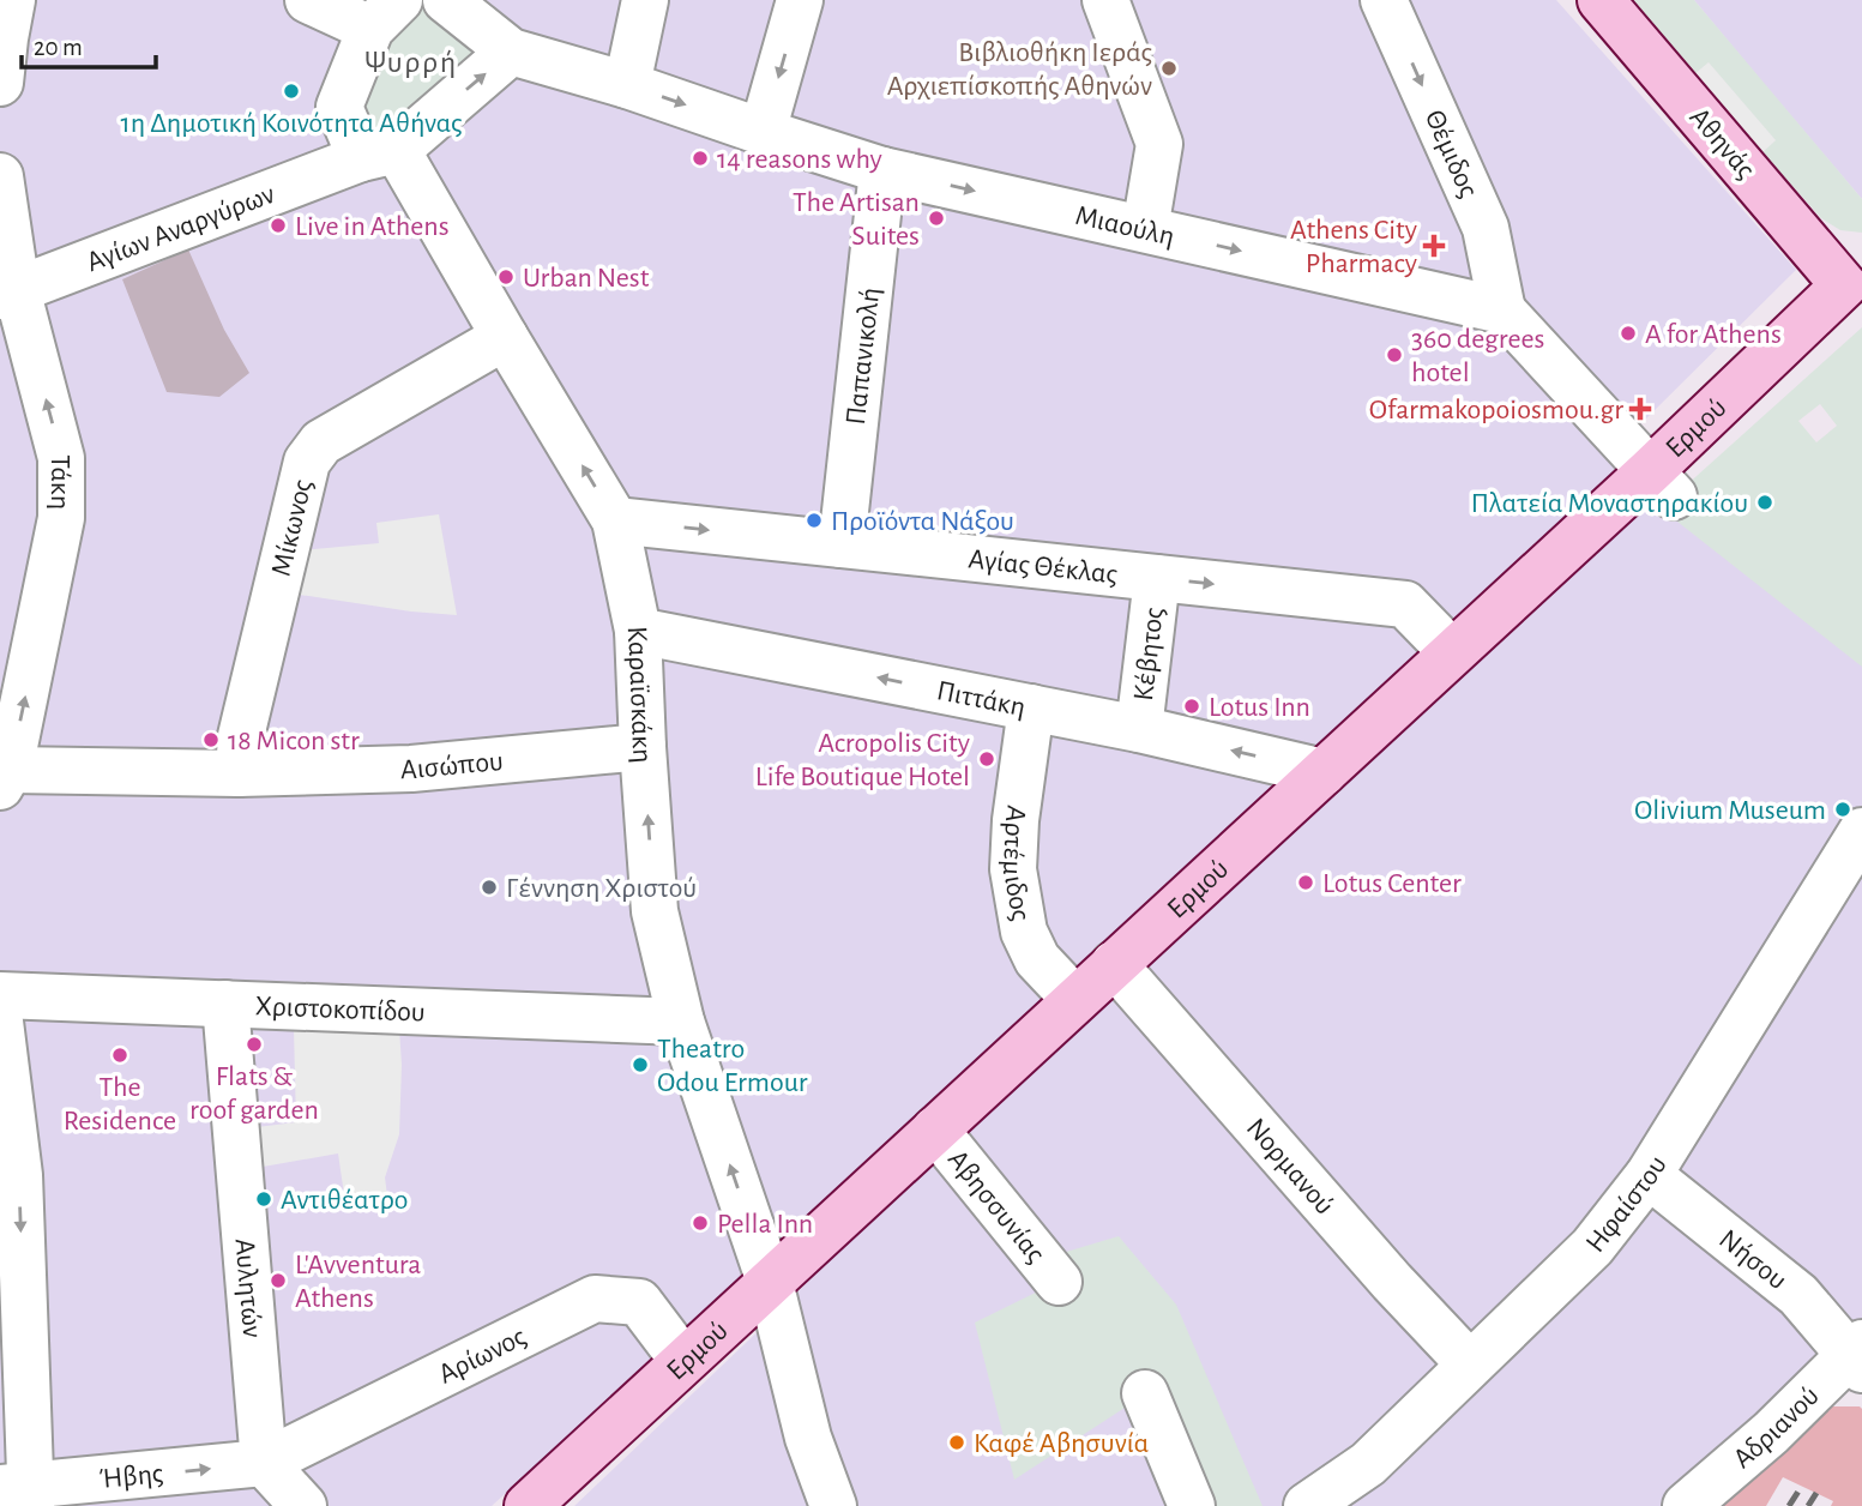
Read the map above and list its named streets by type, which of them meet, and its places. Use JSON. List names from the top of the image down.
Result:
{
  "streets": {
    "street": [
      "Αθηνάς",
      "Θέμιδος",
      "Μιαούλη",
      "Αγίων Αναργύρων",
      "Παπανικολή",
      "Ερμού",
      "Τάκη",
      "Μίκωνος",
      "Αγίας Θέκλας",
      "Κέβητος",
      "Καραϊσκάκη",
      "Πιττάκη",
      "Αισώπου",
      "Αρτέμιδος",
      "Χριστοκοπίδου",
      "Νορμανού",
      "Ηφαίστου",
      "Αβησσυνίας",
      "Νήσου",
      "Αυλητών",
      "Αρίωνος",
      "Αδριανού",
      "Ήβης"
    ]
  },
  "crossings": [
    ["Αθηνάς", "Ερμού"],
    ["Θέμιδος", "Μιαούλη"],
    ["Μιαούλη", "Παπανικολή"],
    ["Αγίων Αναργύρων", "Τάκη"],
    ["Αγίων Αναργύρων", "Καραϊσκάκη"],
    ["Παπανικολή", "Αγίας Θέκλας"],
    ["Ερμού", "Αγίας Θέκλας"],
    ["Ερμού", "Καραϊσκάκη"],
    ["Ερμού", "Πιττάκη"],
    ["Ερμού", "Αρτέμιδος"],
    ["Ερμού", "Νορμανού"],
    ["Ερμού", "Αβησσυνίας"],
    ["Ερμού", "Αρίωνος"],
    ["Τάκη", "Αισώπου"],
    ["Μίκωνος", "Καραϊσκάκη"],
    ["Μίκωνος", "Αισώπου"],
    ["Αγίας Θέκλας", "Κέβητος"],
    ["Αγίας Θέκλας", "Καραϊσκάκη"],
    ["Κέβητος", "Πιττάκη"],
    ["Καραϊσκάκη", "Πιττάκη"],
    ["Καραϊσκάκη", "Αισώπου"],
    ["Καραϊσκάκη", "Χριστοκοπίδου"],
    ["Πιττάκη", "Αρτέμιδος"],
    ["Χριστοκοπίδου", "Αυλητών"],
    ["Νορμανού", "Ηφαίστου"],
    ["Ηφαίστου", "Νήσου"],
    ["Νήσου", "Αδριανού"],
    ["Αυλητών", "Αρίωνος"],
    ["Αυλητών", "Ήβης"],
    ["Αρίωνος", "Ήβης"]
  ],
  "one_way": [
    "Μιαούλη",
    "Τάκη",
    "Αγίας Θέκλας",
    "Καραϊσκάκη",
    "Πιττάκη",
    "Ήβης"
  ],
  "districts": ["Ψυρρή"],
  "places": {
    "other": [
      "Βιβλιοθήκη Ιεράς Αρχιεπίσκοπής Αθηνών",
      "1η Δημοτική Κοινότητα Αθήνας",
      "14 reasons why",
      "The Artisan Suites",
      "Live in Athens",
      "Urban Nest",
      "A for Athens",
      "360 degrees hotel",
      "Πλατεία Μοναστηρακίου",
      "Προϊόντα Νάξου",
      "Lotus Inn",
      "18 Micon str",
      "Acropolis City Life Boutique Hotel",
      "Olivium Museum",
      "Lotus Center",
      "Γέννηση Χριστού",
      "Flats & roof garden",
      "The Residence",
      "Theatro Odou Ermour",
      "Αντιθέατρο",
      "Pella Inn",
      "L'Avventura Athens",
      "Καφέ Αβησυνία"
    ],
    "health": ["Athens City Pharmacy", "Ofarmakopoiosmou.gr"]
  },
  "scale_bar": "20 m"
}
